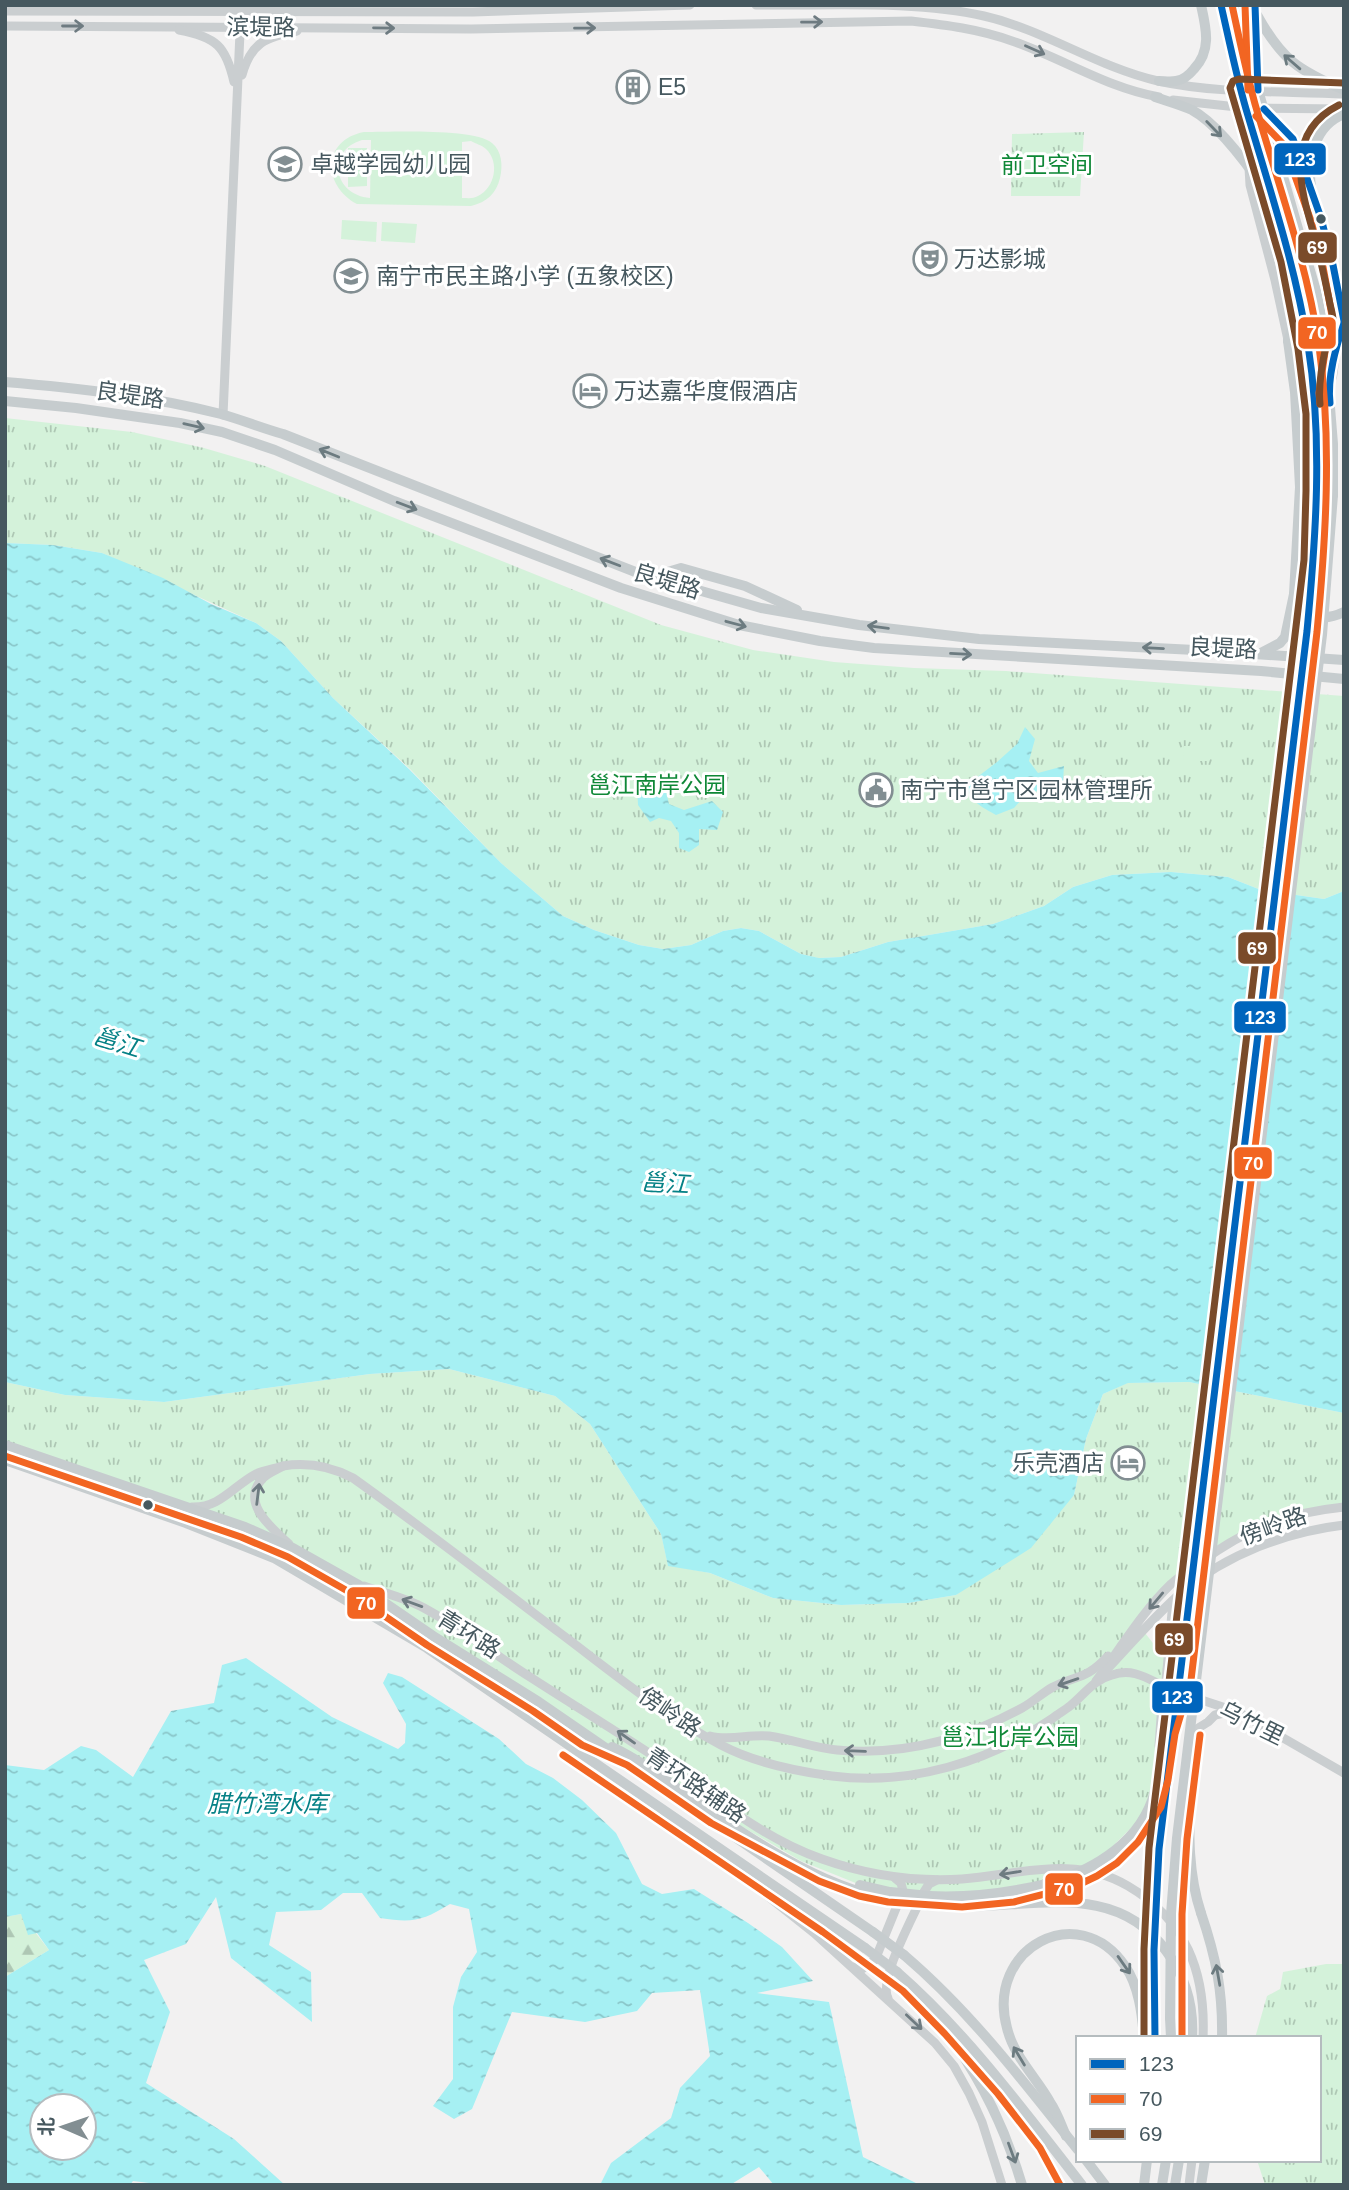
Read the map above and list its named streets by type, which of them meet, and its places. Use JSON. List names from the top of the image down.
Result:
{
  "streets": {
    "main road": ["良堤路", "青环路"],
    "street": [
      "滨堤路",
      "傍岭路",
      "乌竹里",
      "青环路辅路"
    ]
  },
  "crossings": [
    ["傍岭路", "乌竹里"],
    ["青环路", "青环路辅路"]
  ],
  "water": ["邕江", "腊竹湾水库"],
  "parks": ["前卫空间", "邕江南岸公园", "邕江北岸公园"],
  "places": {
    "building": ["E5"],
    "school or university": ["卓越学园幼儿园", "南宁市民主路小学 (五象校区)"],
    "theatre": ["万达影城"],
    "hotel": ["万达嘉华度假酒店", "乐壳酒店"],
    "public building": ["南宁市邕宁区园林管理所"]
  },
  "lines": ["transit line 123", "transit line 70", "transit line 69"],
  "legend": ["123", "70", "69"],
  "north": "left"
}
